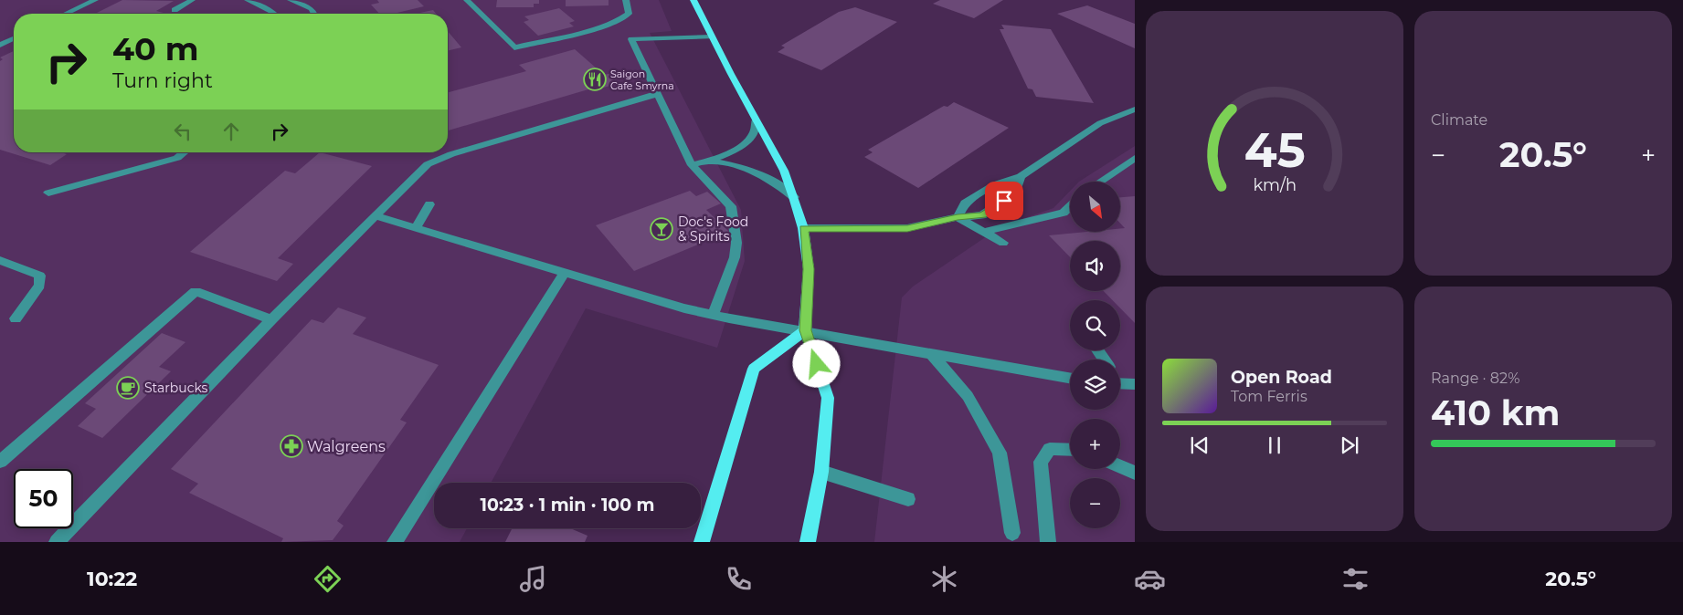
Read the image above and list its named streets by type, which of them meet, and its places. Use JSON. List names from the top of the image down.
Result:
{
  "places": {
    "restaurant": ["Saigon Cafe Smyrna"],
    "bar": ["Doc's Food & Spirits"],
    "cafe": ["Starbucks"],
    "pharmacy": ["Walgreens"]
  },
  "north": "bottom right",
  "page": {
    "tile": [
      "Climate",
      ["Range · 82%", "410 km"]
    ],
    "turn": ["40 m", "Turn right"],
    "heat": ["−", "20.5°", "+"],
    "map_buttons": ["+", "−"],
    "song": ["Open Road", "Tom Ferris"],
    "limit": "50",
    "trip": "10:23 · 1 min · 100 m",
    "tabs": ["10:22", "20.5°"],
    "gauge": ["45", "km/h"]
  }
}
